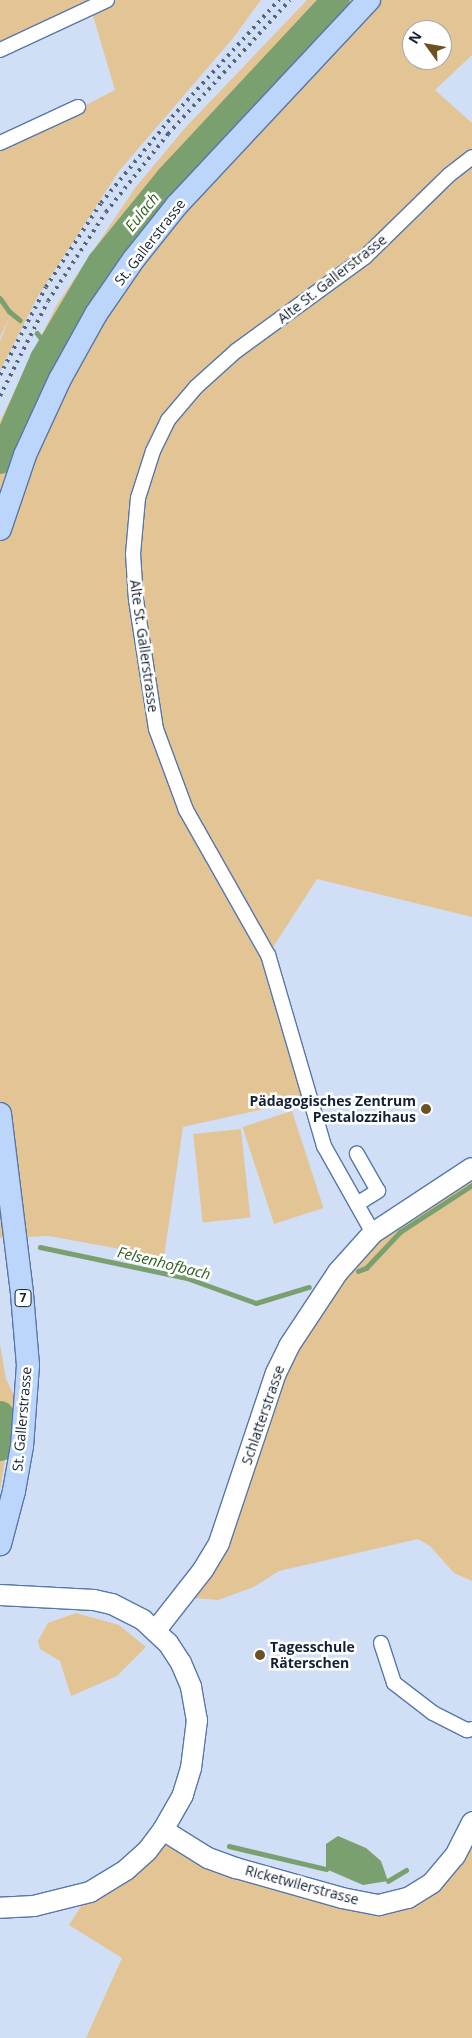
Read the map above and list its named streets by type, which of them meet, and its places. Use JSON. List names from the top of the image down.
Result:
{
  "streets": {
    "main road": ["St. Gallerstrasse", "7"],
    "street": ["Alte St. Gallerstrasse", "Schlatterstrasse", "Ricketwilerstrasse"]
  },
  "crossings": [
    ["Alte St. Gallerstrasse", "Schlatterstrasse"]
  ],
  "water": ["Eulach", "Felsenhofbach"],
  "places": ["Pädagogisches Zentrum Pestalozzihaus", "Tagesschule Räterschen"],
  "north": "top left"
}
